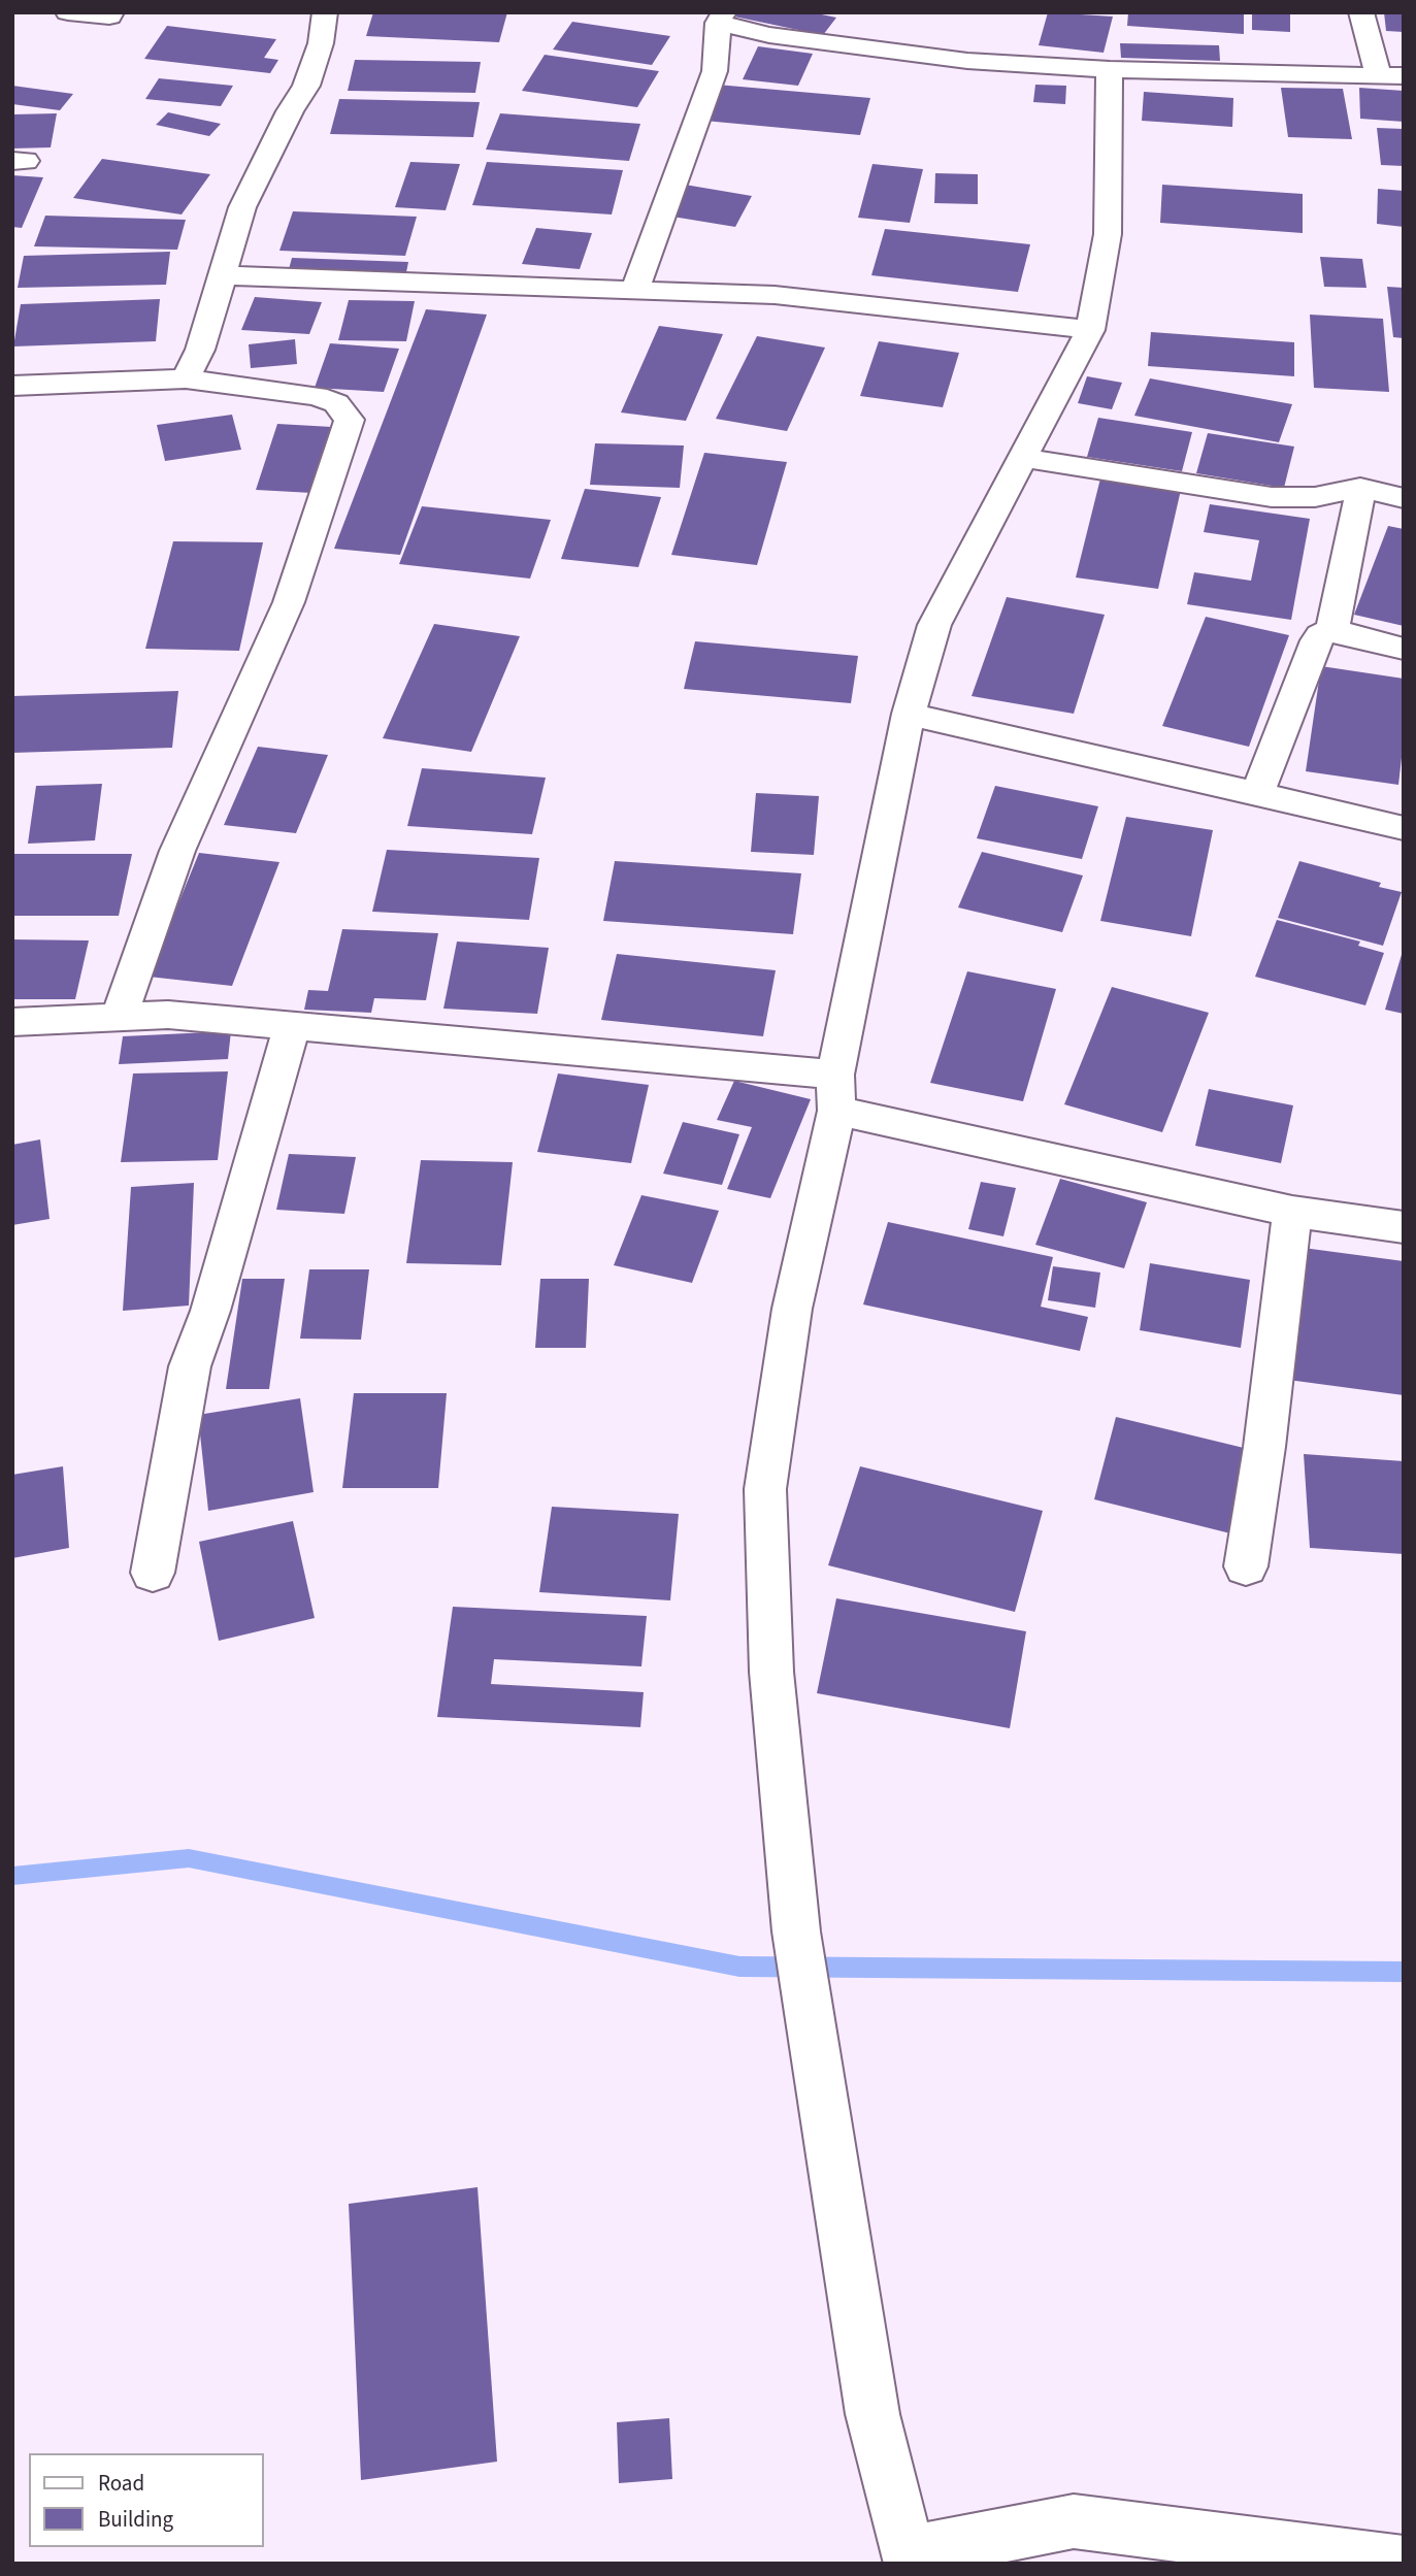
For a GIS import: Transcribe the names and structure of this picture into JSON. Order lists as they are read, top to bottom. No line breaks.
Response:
{"legend":["Road","Building"]}
